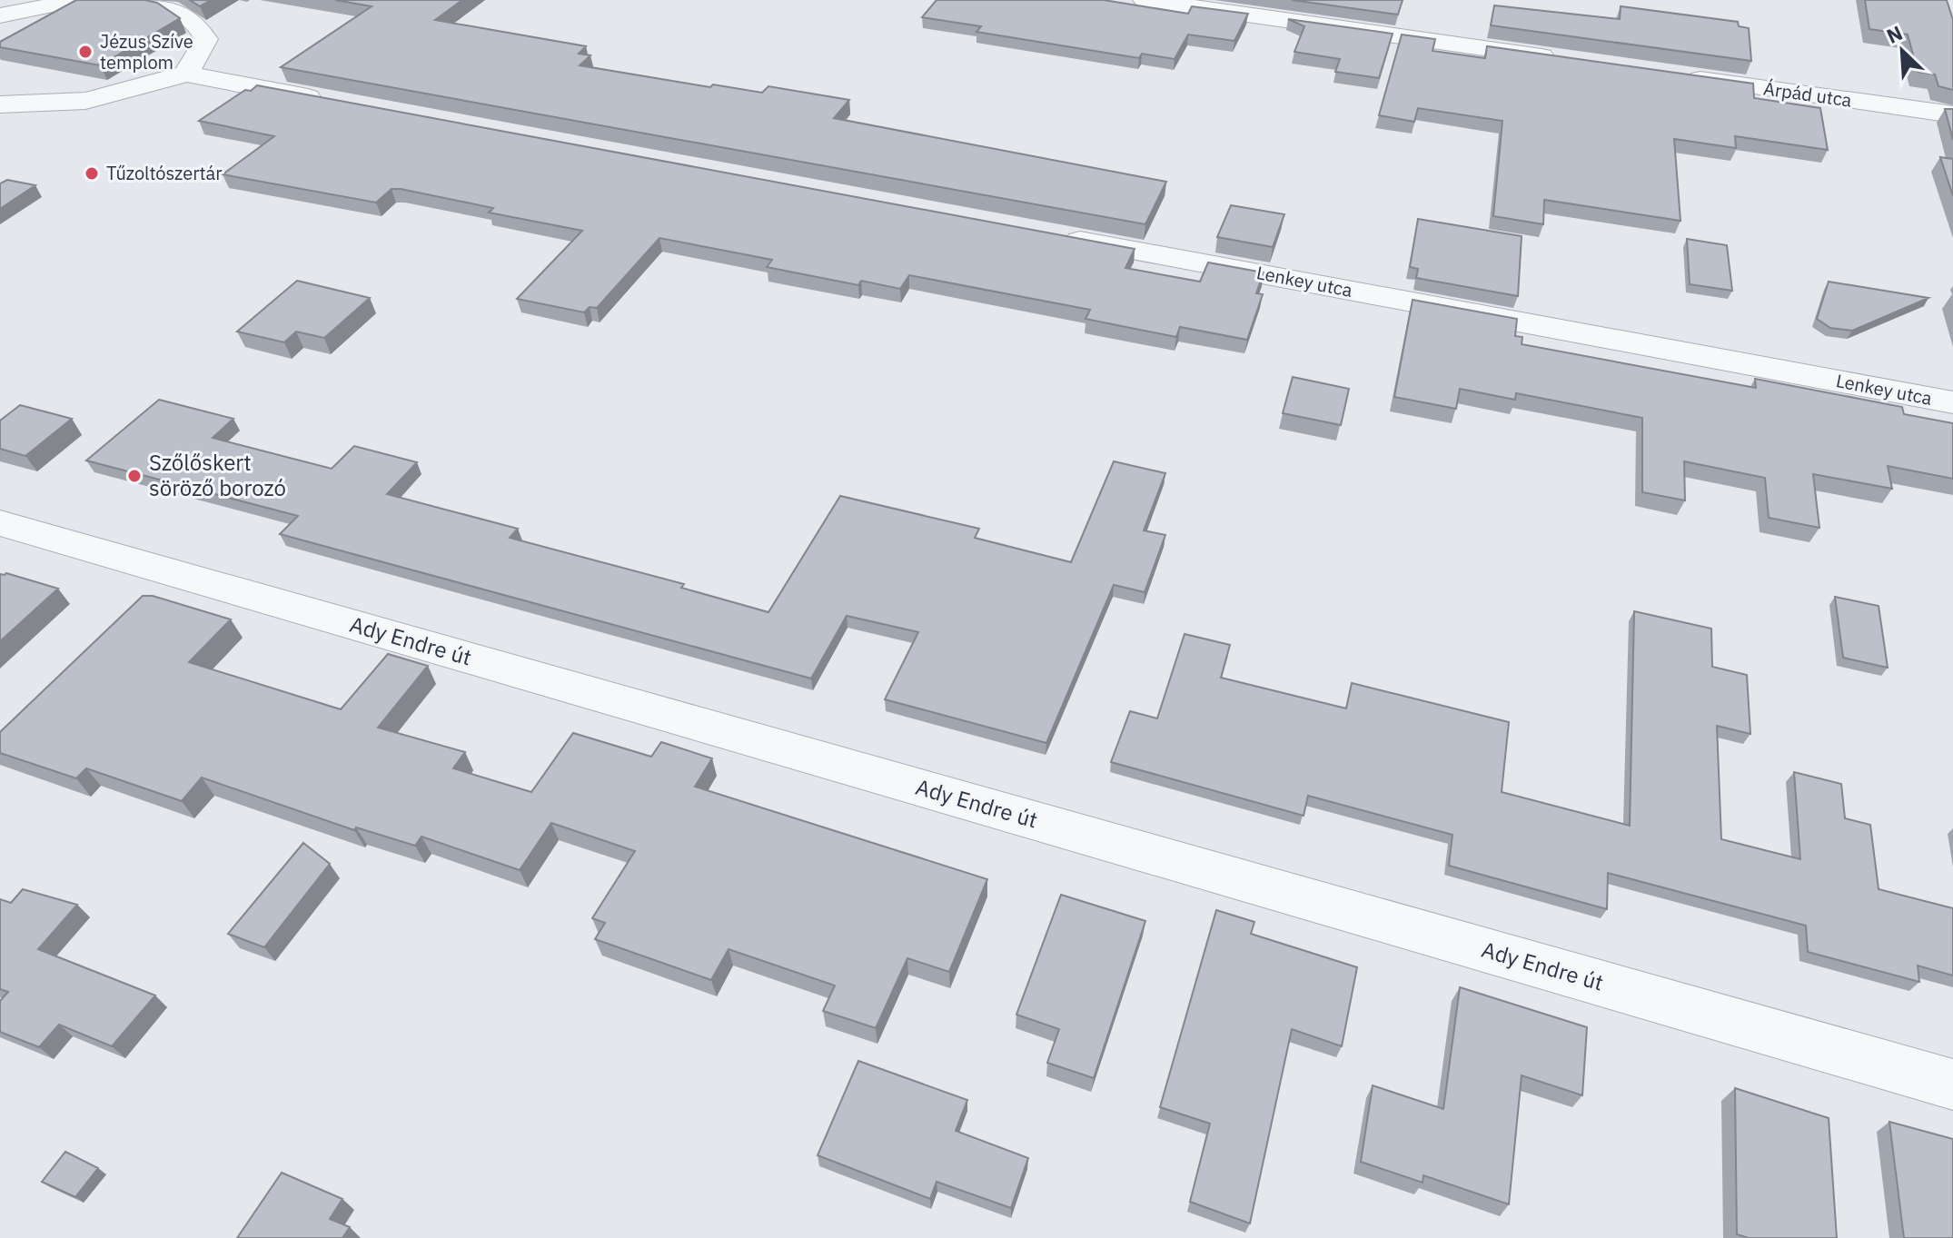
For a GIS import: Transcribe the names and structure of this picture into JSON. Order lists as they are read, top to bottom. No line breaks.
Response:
{"streets":{"street":["Árpád utca","Lenkey utca","Ady Endre út"]},"places":["Jézus Szíve templom","Tűzoltószertár","Szőlőskert söröző borozó"],"north":"top left"}
